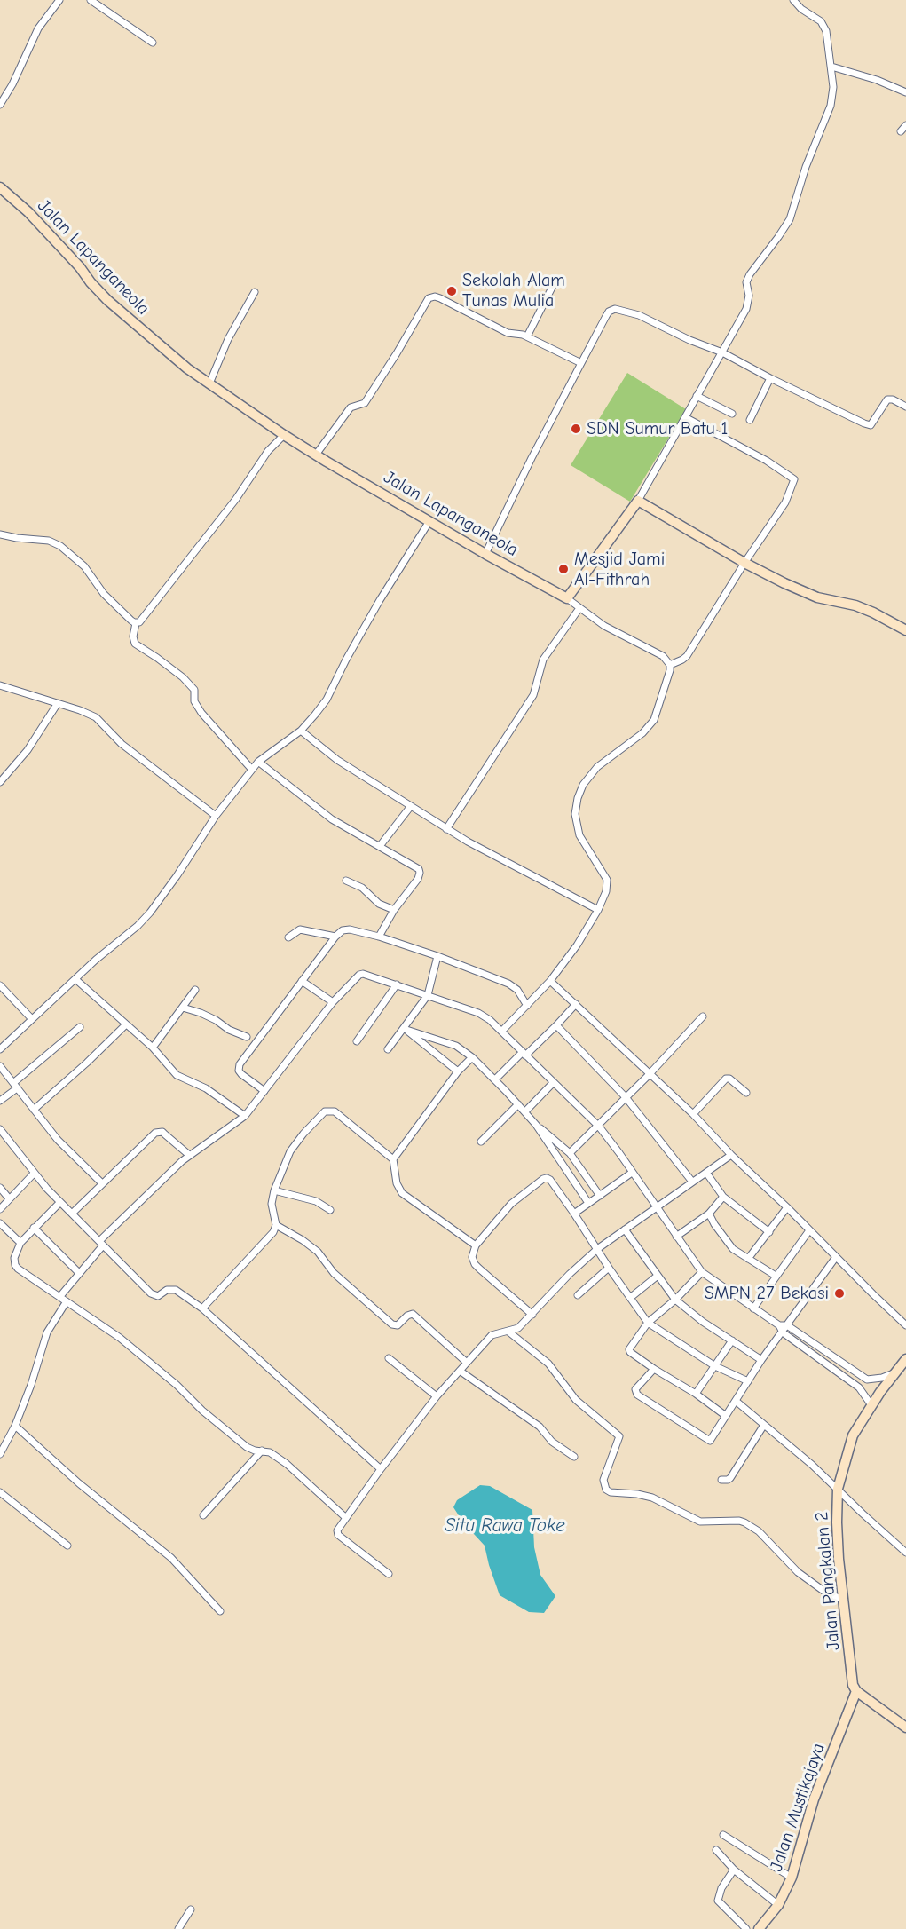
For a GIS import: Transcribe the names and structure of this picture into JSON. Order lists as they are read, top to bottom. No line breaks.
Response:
{"streets":{"street":["Jalan Lapanganeola","Jalan Pangkalan 2","Jalan Mustikajaya"]},"crossings":[["Jalan Pangkalan 2","Jalan Mustikajaya"]],"water":["Situ Rawa Toke"],"places":["Sekolah Alam Tunas Mulia","SDN Sumur Batu 1","Mesjid Jami Al-Fithrah","SMPN 27 Bekasi"]}
